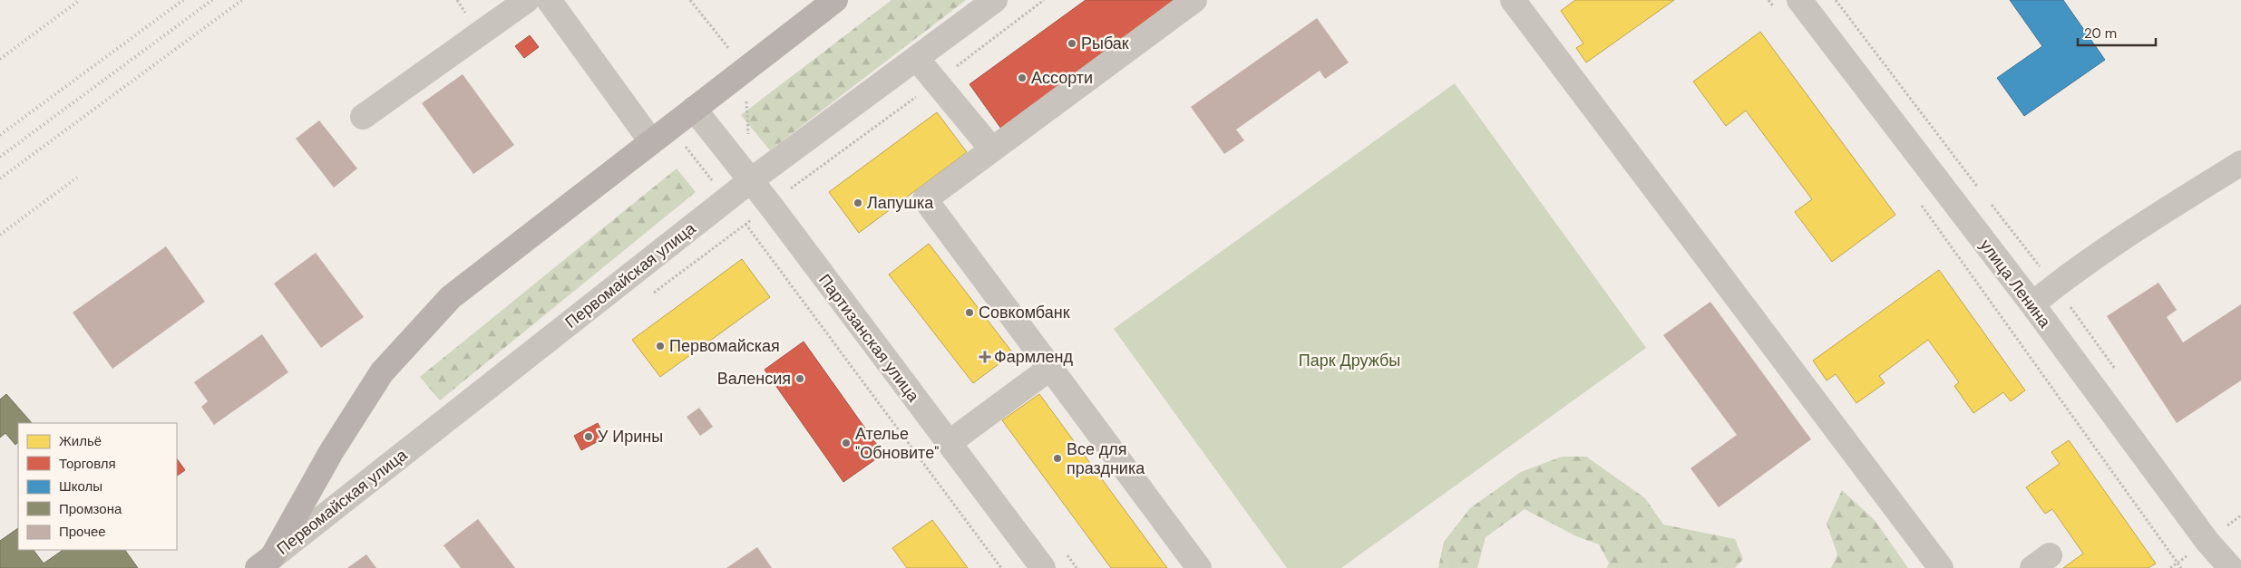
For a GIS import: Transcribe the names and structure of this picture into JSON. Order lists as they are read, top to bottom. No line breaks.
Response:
{"streets":{"main road":["Первомайская улица"],"street":["улица Ленина","Партизанская улица"]},"crossings":[["Первомайская улица","Партизанская улица"]],"parks":["Парк Дружбы"],"places":{"other":["Рыбак","Ассорти","Лапушка","Совкомбанк","Первомайская","Валенсия","У Ирины","Ателье \"Обновите\"","Все для праздника"],"health":["Фармленд"]},"legend":["Жильё","Торговля","Школы","Промзона","Прочее"],"scale_bar":"20 m"}
